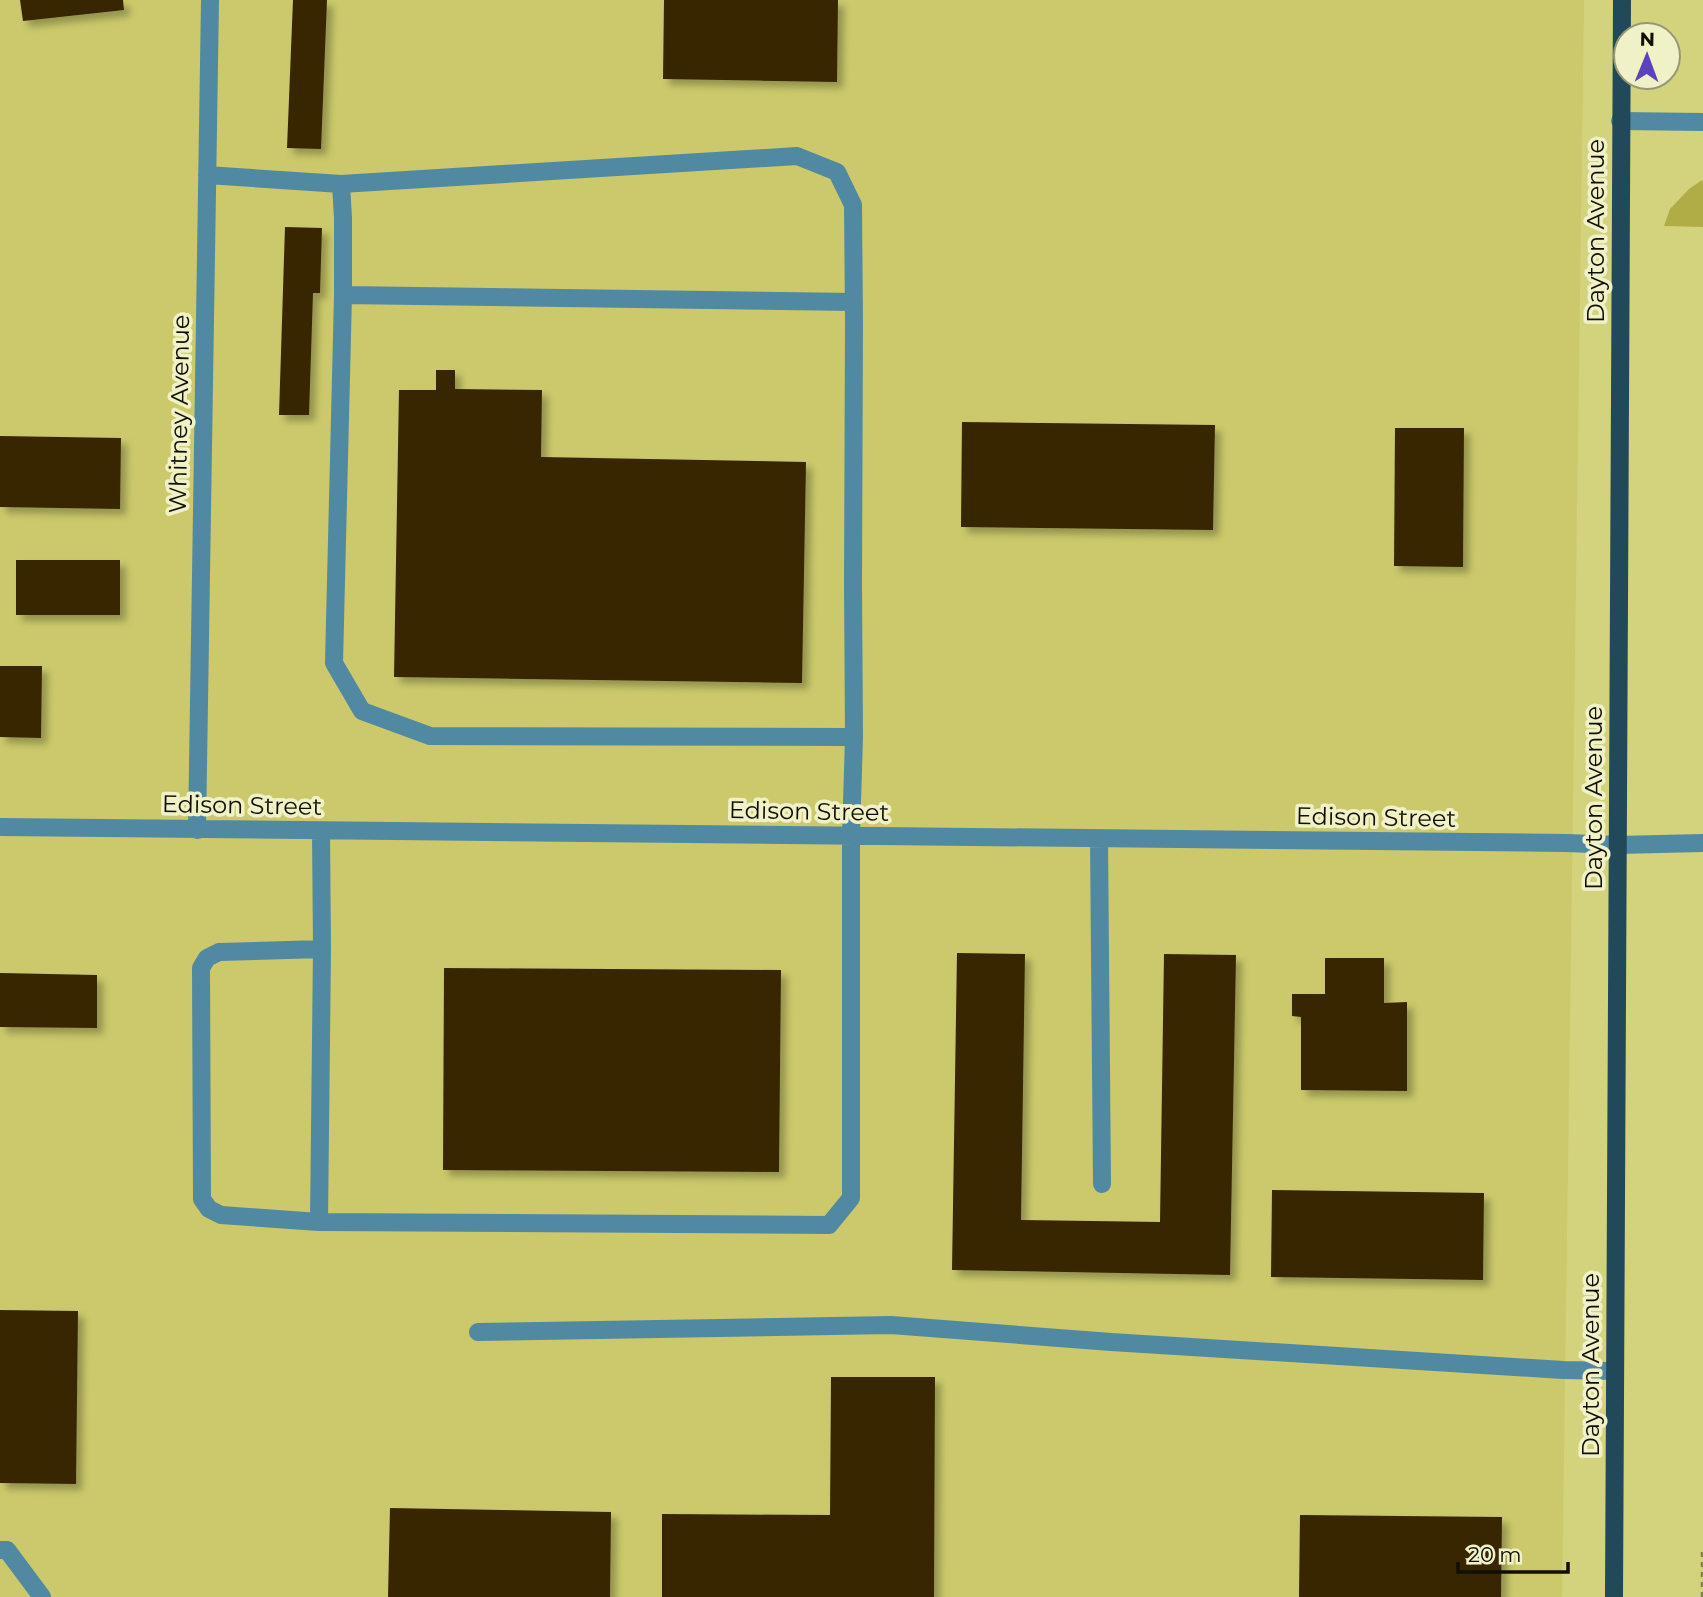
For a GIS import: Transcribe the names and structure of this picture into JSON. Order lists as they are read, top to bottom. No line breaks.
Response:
{"streets":{"main road":["Dayton Avenue"],"street":["Whitney Avenue","Edison Street"]},"crossings":[["Dayton Avenue","Edison Street"],["Whitney Avenue","Edison Street"]],"scale_bar":"20 m","north":"top"}
